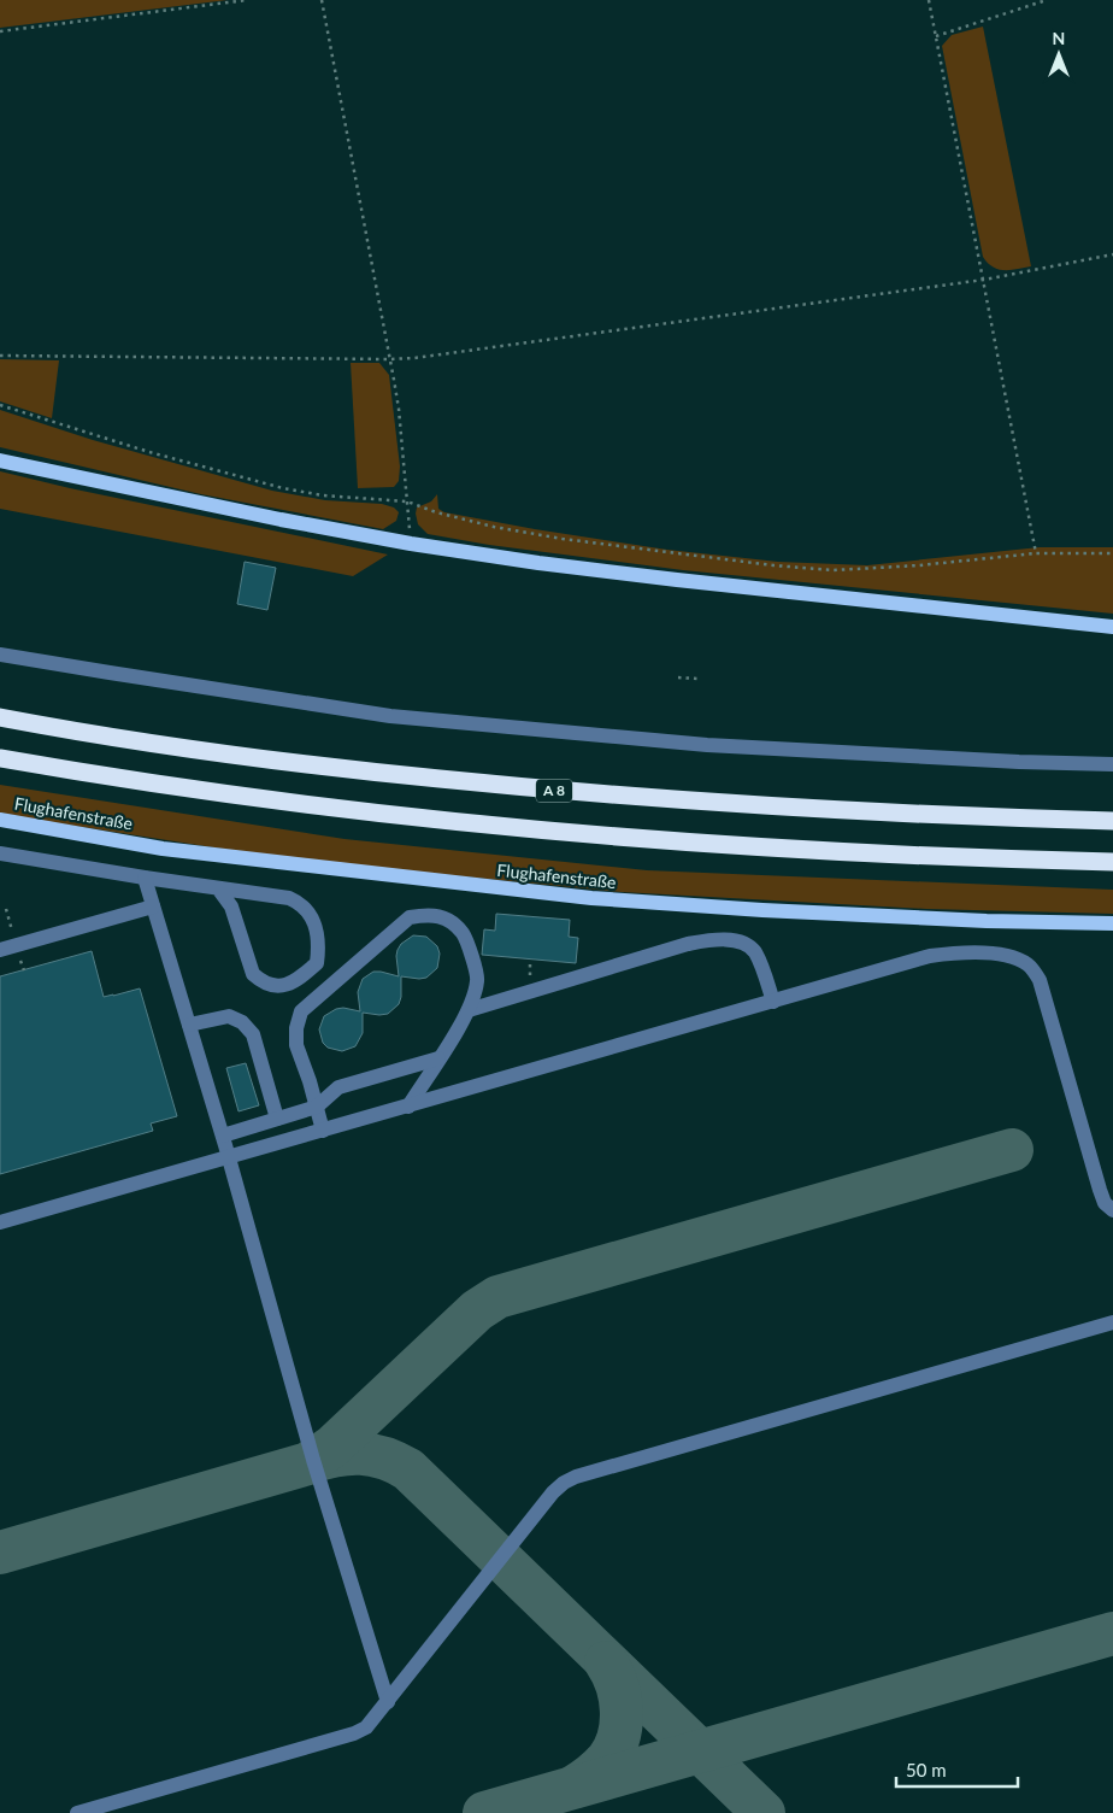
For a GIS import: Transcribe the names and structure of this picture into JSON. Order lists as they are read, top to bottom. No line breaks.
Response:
{"streets":{"highway":["A 8"],"main road":["Flughafenstraße"]},"scale_bar":"50 m","north":"top"}
